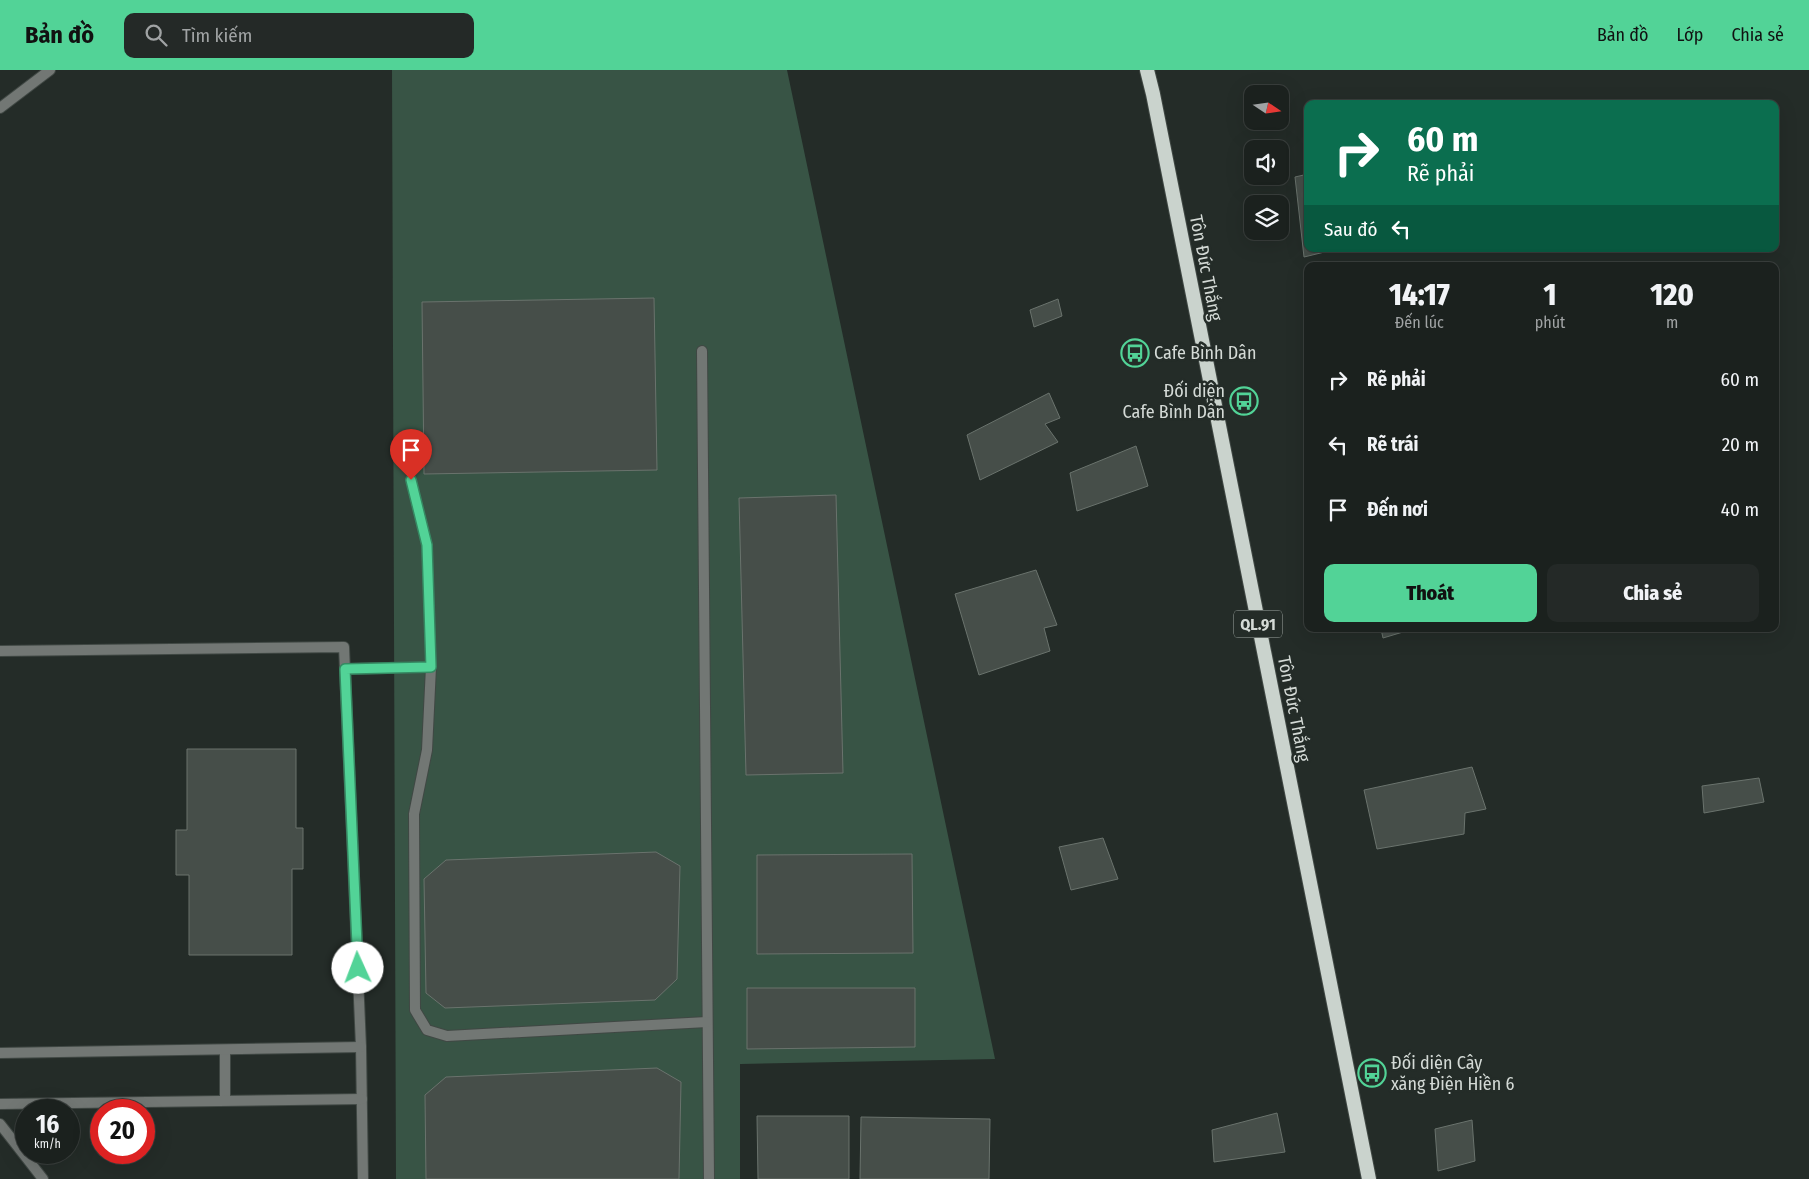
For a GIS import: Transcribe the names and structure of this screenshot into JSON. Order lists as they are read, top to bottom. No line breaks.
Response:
{"streets":{"highway":["Tôn Đức Thắng","QL.91"]},"places":{"bus stop":["Cafe Bình Dân","Đối diện Cafe Bình Dân","Đối diện Cây xăng Điện Hiền 6"]},"north":"right","page":{"header":"Bản đồ","search":"Tìm kiếm","nav":["Bản đồ","Lớp","Chia sẻ"],"turn":["60 m","Rẽ phải"],"then":"Sau đó","eta":["14:17","Đến lúc","1","phút","120","m"],"list":[{"name":"Rẽ phải","value":"60 m"},{"name":"Rẽ trái","value":"20 m"},{"name":"Đến nơi","value":"40 m"}],"buttons":["Thoát","Chia sẻ"],"speed":"16 km/h","limit":"20"}}
